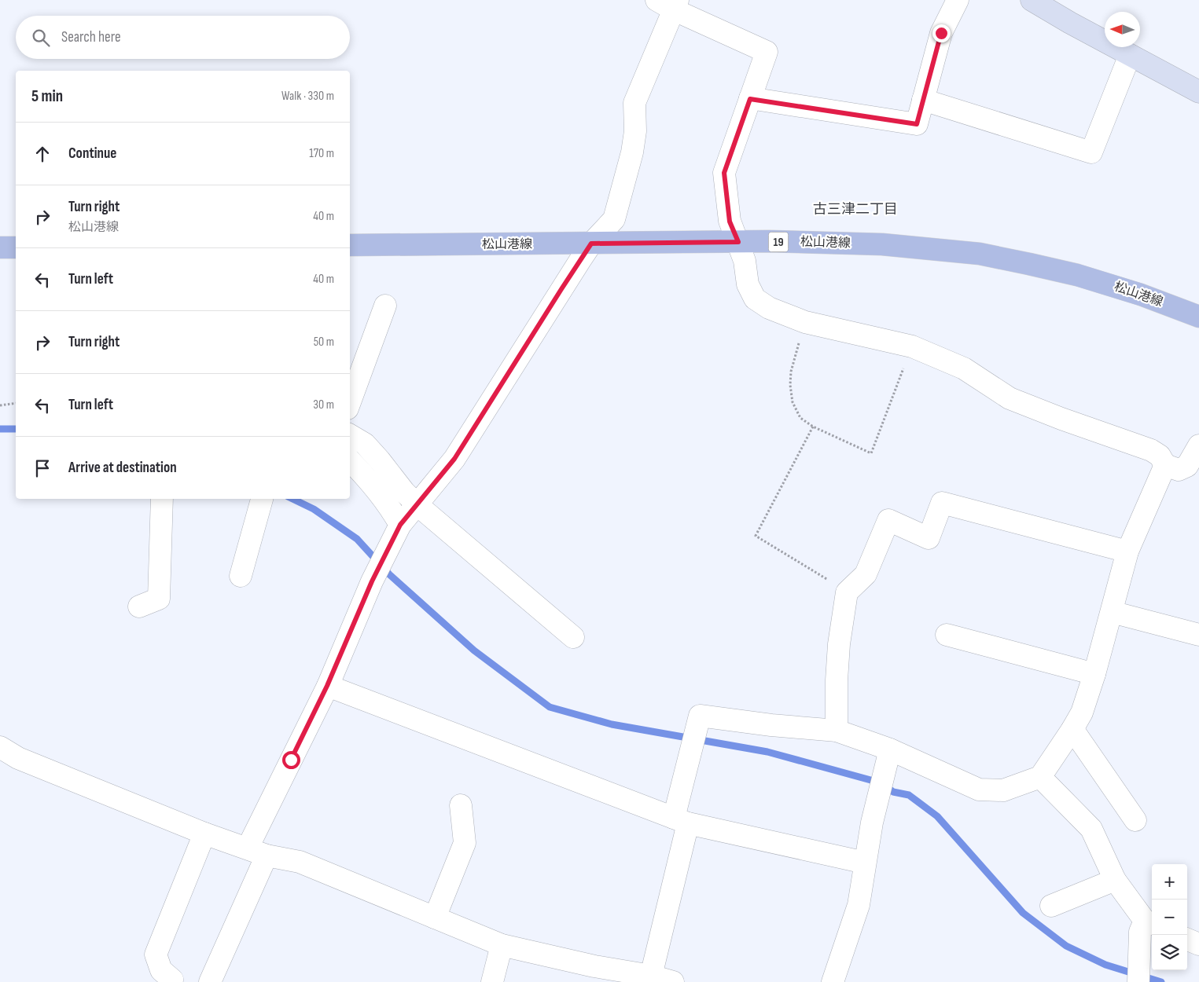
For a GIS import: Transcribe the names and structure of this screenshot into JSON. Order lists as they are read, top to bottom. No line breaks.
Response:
{"streets":{"main road":["19","松山港線"]},"districts":["古三津二丁目"],"north":"left","page":{"search":"Search here","heading":["5 min","Walk · 330 m"],"list":[["Continue","170 m"],["Turn right","松山港線","40 m"],["Turn left","40 m"],["Turn right","50 m"],["Turn left","30 m"],"Arrive at destination"],"map_buttons":["+","−"]}}
